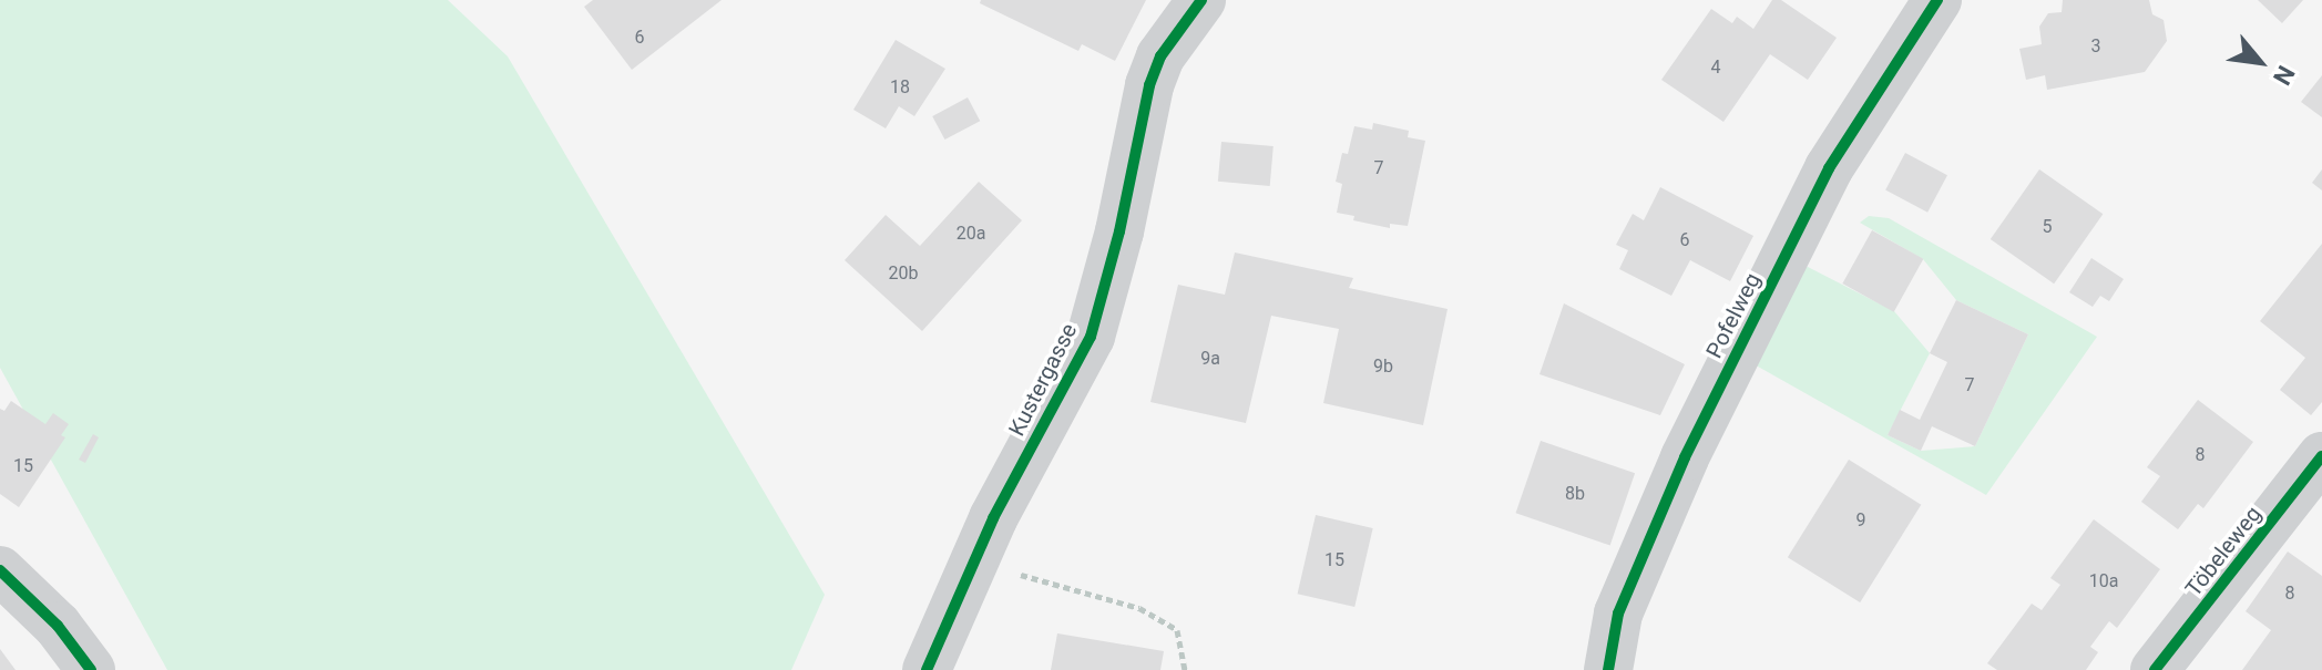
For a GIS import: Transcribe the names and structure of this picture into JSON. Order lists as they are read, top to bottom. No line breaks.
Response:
{"streets":{"street":["Pofelweg","Kustergasse","Töbeleweg"]},"house_numbers":["6","3","4","18","7","5","20a","6","20b","9a","9b","7","8","15","8b","9","15","10a","8"],"north":"bottom right"}
